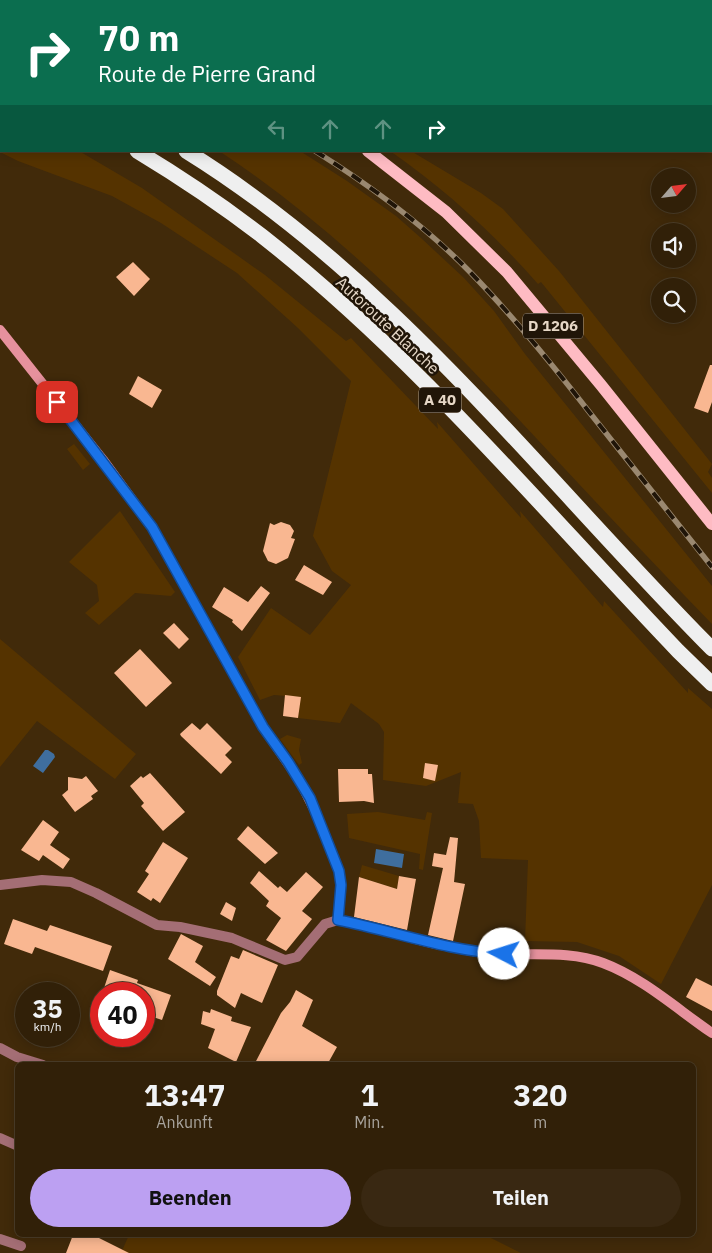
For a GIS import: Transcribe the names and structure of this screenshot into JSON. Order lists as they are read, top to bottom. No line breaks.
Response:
{"streets":{"highway":["Autoroute Blanche","A 40"],"main road":["D 1206"]},"north":"top right","page":{"turn":["70 m","Route de Pierre Grand"],"speed":"35 km/h","limit":"40","eta":["13:47","Ankunft","1","Min.","320","m"],"buttons":["Beenden","Teilen"]}}
